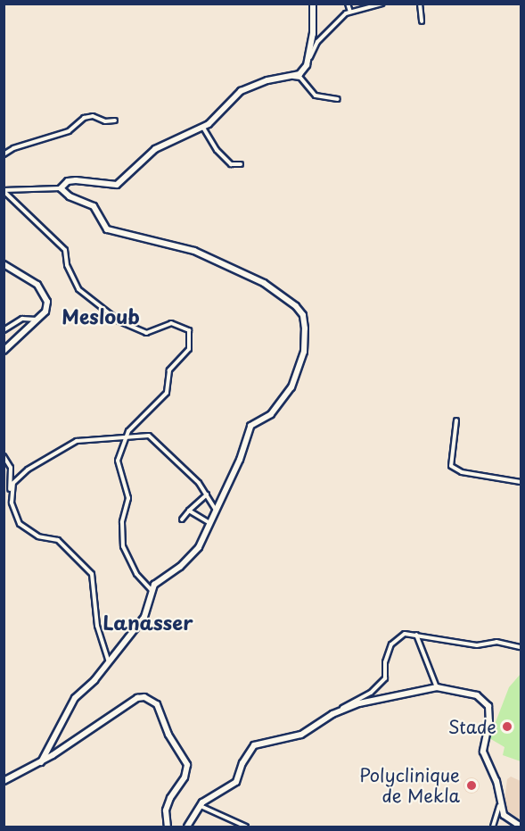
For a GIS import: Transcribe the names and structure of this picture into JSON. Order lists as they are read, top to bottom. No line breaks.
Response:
{"districts":["Mesloub","Lanasser"],"places":["Stade","Polyclinique de Mekla"]}
